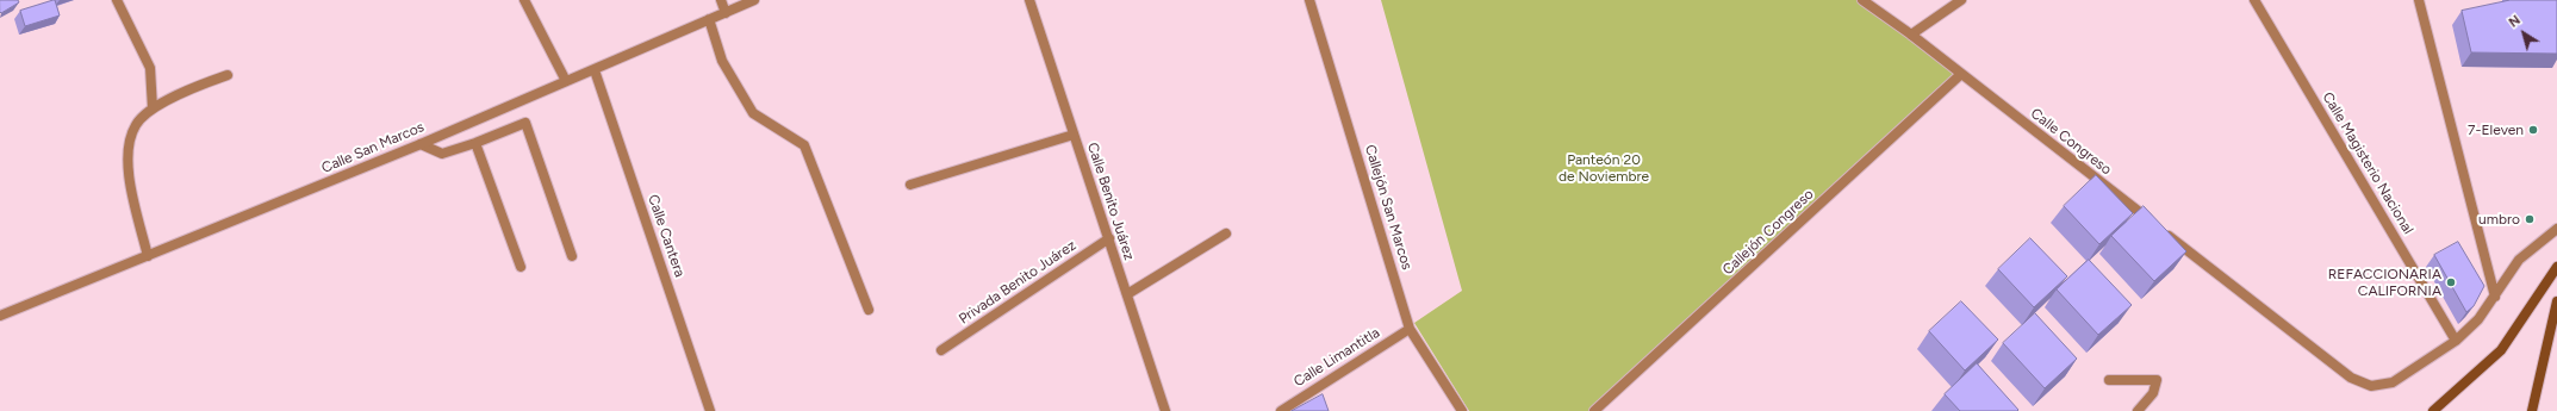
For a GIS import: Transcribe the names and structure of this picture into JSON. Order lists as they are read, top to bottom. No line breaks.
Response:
{"streets":{"street":["Calle Congreso","Calle San Marcos","Calle Magisterio Nacional","Calle Benito Juárez","Callejón San Marcos","Callejón Congreso","Calle Cantera","Privada Benito Juárez","Calle Limantitla"]},"crossings":[["Calle Congreso","Calle Magisterio Nacional"],["Calle Congreso","Callejón Congreso"],["Calle San Marcos","Calle Cantera"],["Calle Benito Juárez","Privada Benito Juárez"],["Callejón San Marcos","Calle Limantitla"]],"parks":["Panteón 20 de Noviembre"],"places":["7-Eleven","umbro","REFACCIONARIA CALIFORNIA"],"north":"top left"}
